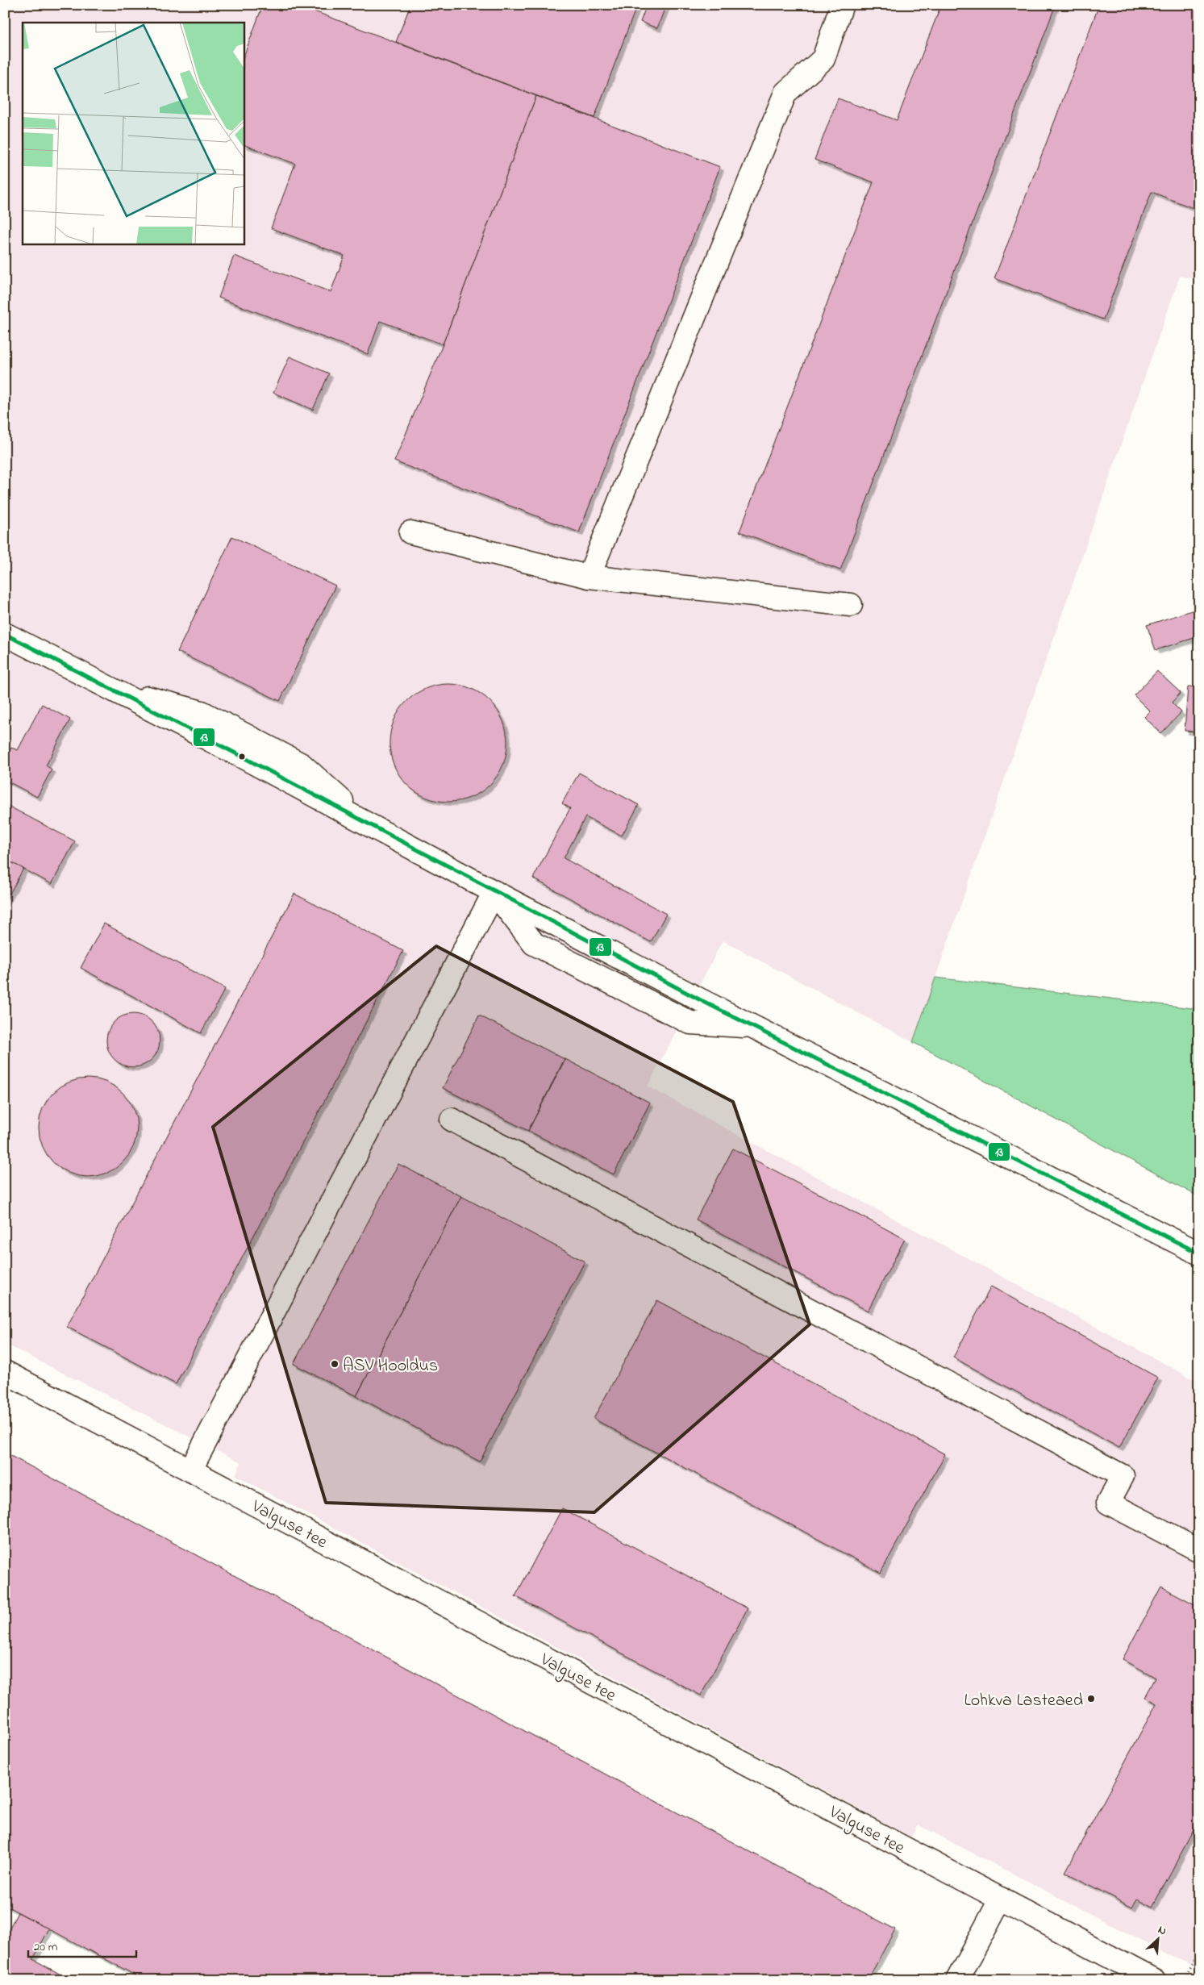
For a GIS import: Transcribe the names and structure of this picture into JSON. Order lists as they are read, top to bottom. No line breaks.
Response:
{"streets":{"street":["Valguse tee"]},"places":["ASV Hooldus","Lohkva Lasteaed"],"lines":["transit line 13"],"scale_bar":"20 m","north":"top right"}
